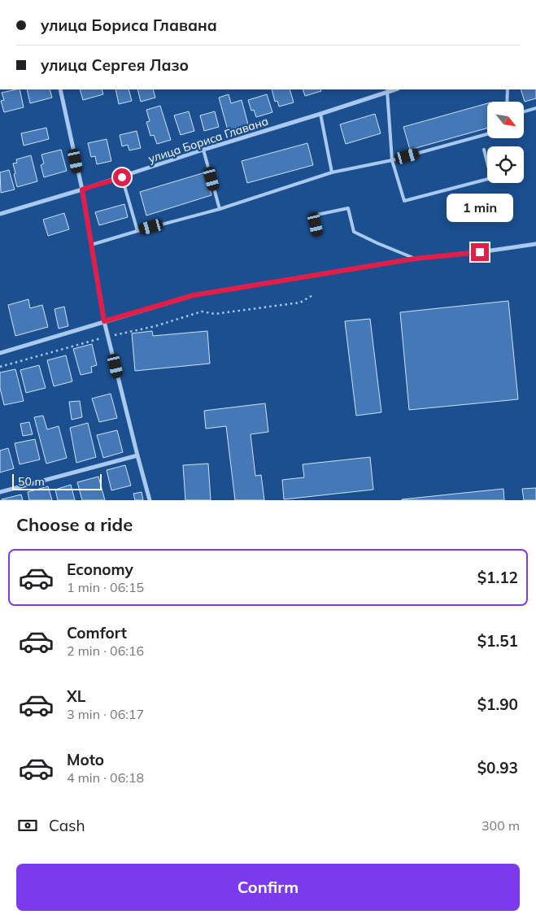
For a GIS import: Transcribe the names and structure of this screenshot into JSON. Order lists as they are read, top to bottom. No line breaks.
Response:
{"streets":{"street":["улица Бориса Главана"]},"scale_bar":"50 m","north":"bottom right","page":{"banner":["улица Бориса Главана","улица Сергея Лазо"],"bubble":"1 min","scale":"50 m","heading":"Choose a ride","list":[{"name":"Economy","note":"1 min · 06:15","value":"$1.12"},{"name":"Comfort","note":"2 min · 06:16","value":"$1.51"},{"name":"XL","note":"3 min · 06:17","value":"$1.90"},{"name":"Moto","note":"4 min · 06:18","value":"$0.93"}],"pay":["Cash","300 m"],"buttons":"Confirm"}}
